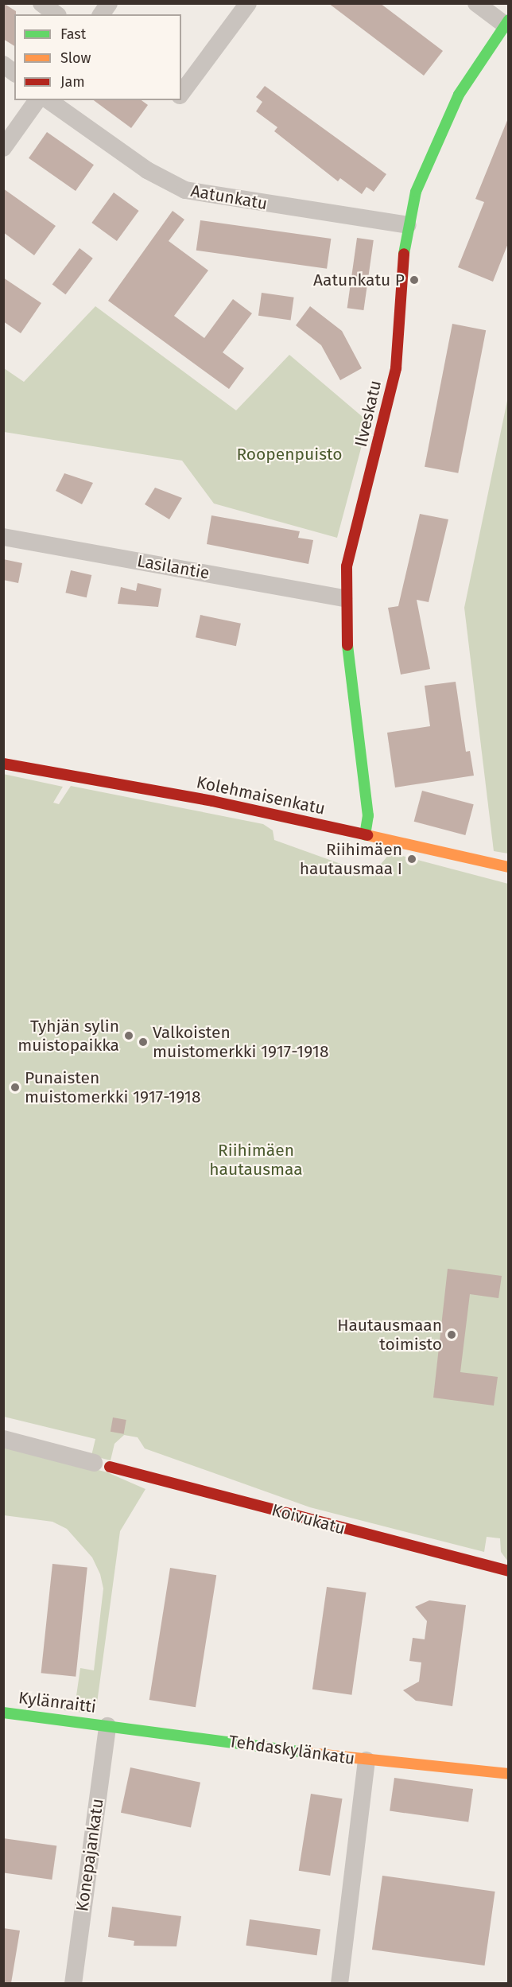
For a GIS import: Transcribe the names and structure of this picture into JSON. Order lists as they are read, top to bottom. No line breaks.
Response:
{"streets":{"street":["Aatunkatu","Ilveskatu","Lasilantie","Kolehmaisenkatu","Koivukatu","Kylänraitti","Tehdaskylänkatu","Konepajankatu"]},"crossings":[["Aatunkatu","Ilveskatu"],["Ilveskatu","Lasilantie"],["Ilveskatu","Kolehmaisenkatu"],["Kylänraitti","Tehdaskylänkatu"],["Kylänraitti","Konepajankatu"],["Tehdaskylänkatu","Konepajankatu"]],"parks":["Roopenpuisto","Riihimäen hautausmaa"],"places":["Aatunkatu P","Riihimäen hautausmaa I","Tyhjän sylin muistopaikka","Valkoisten muistomerkki 1917-1918","Punaisten muistomerkki 1917-1918","Hautausmaan toimisto"],"legend":["Fast","Slow","Jam"]}
